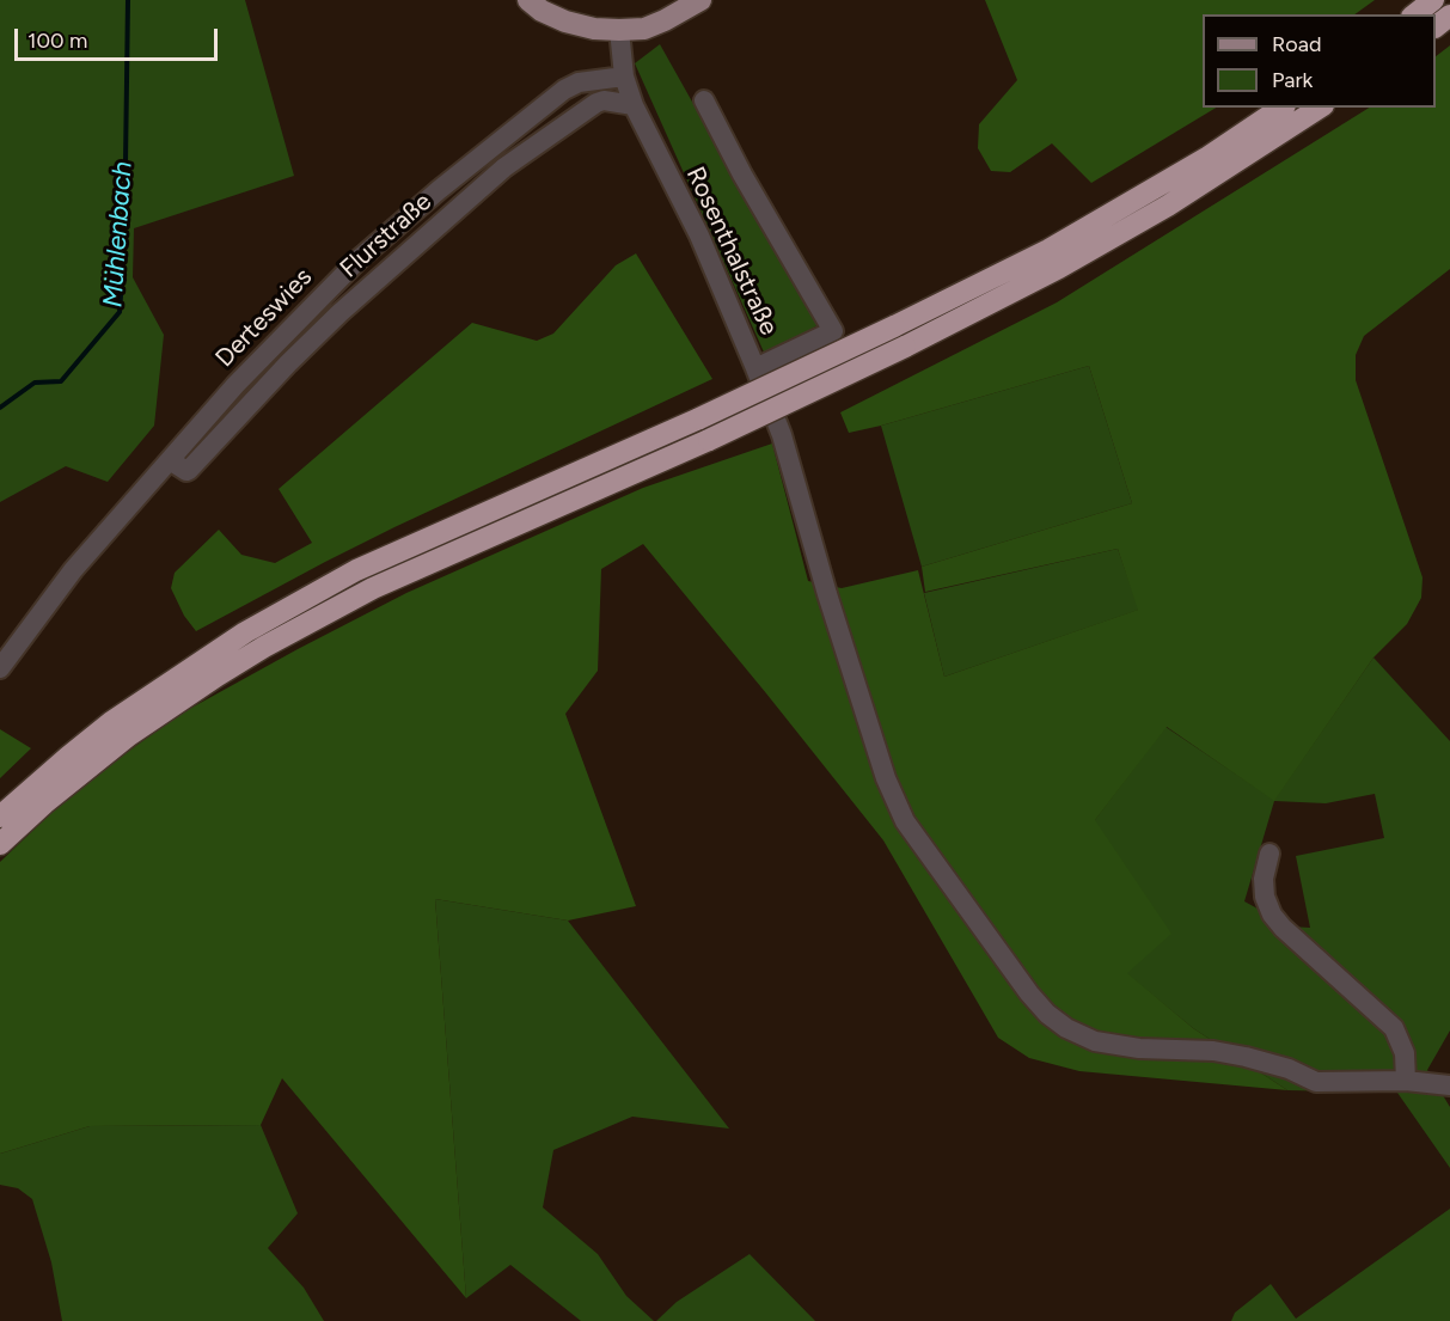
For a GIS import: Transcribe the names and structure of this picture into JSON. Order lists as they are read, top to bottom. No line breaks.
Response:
{"streets":{"street":["Flurstraße","Rosenthalstraße","Derteswies"]},"crossings":[["Flurstraße","Rosenthalstraße"],["Flurstraße","Derteswies"],["Rosenthalstraße","Derteswies"]],"water":["Mühlenbach"],"legend":["Road","Park"],"scale_bar":"100 m"}
